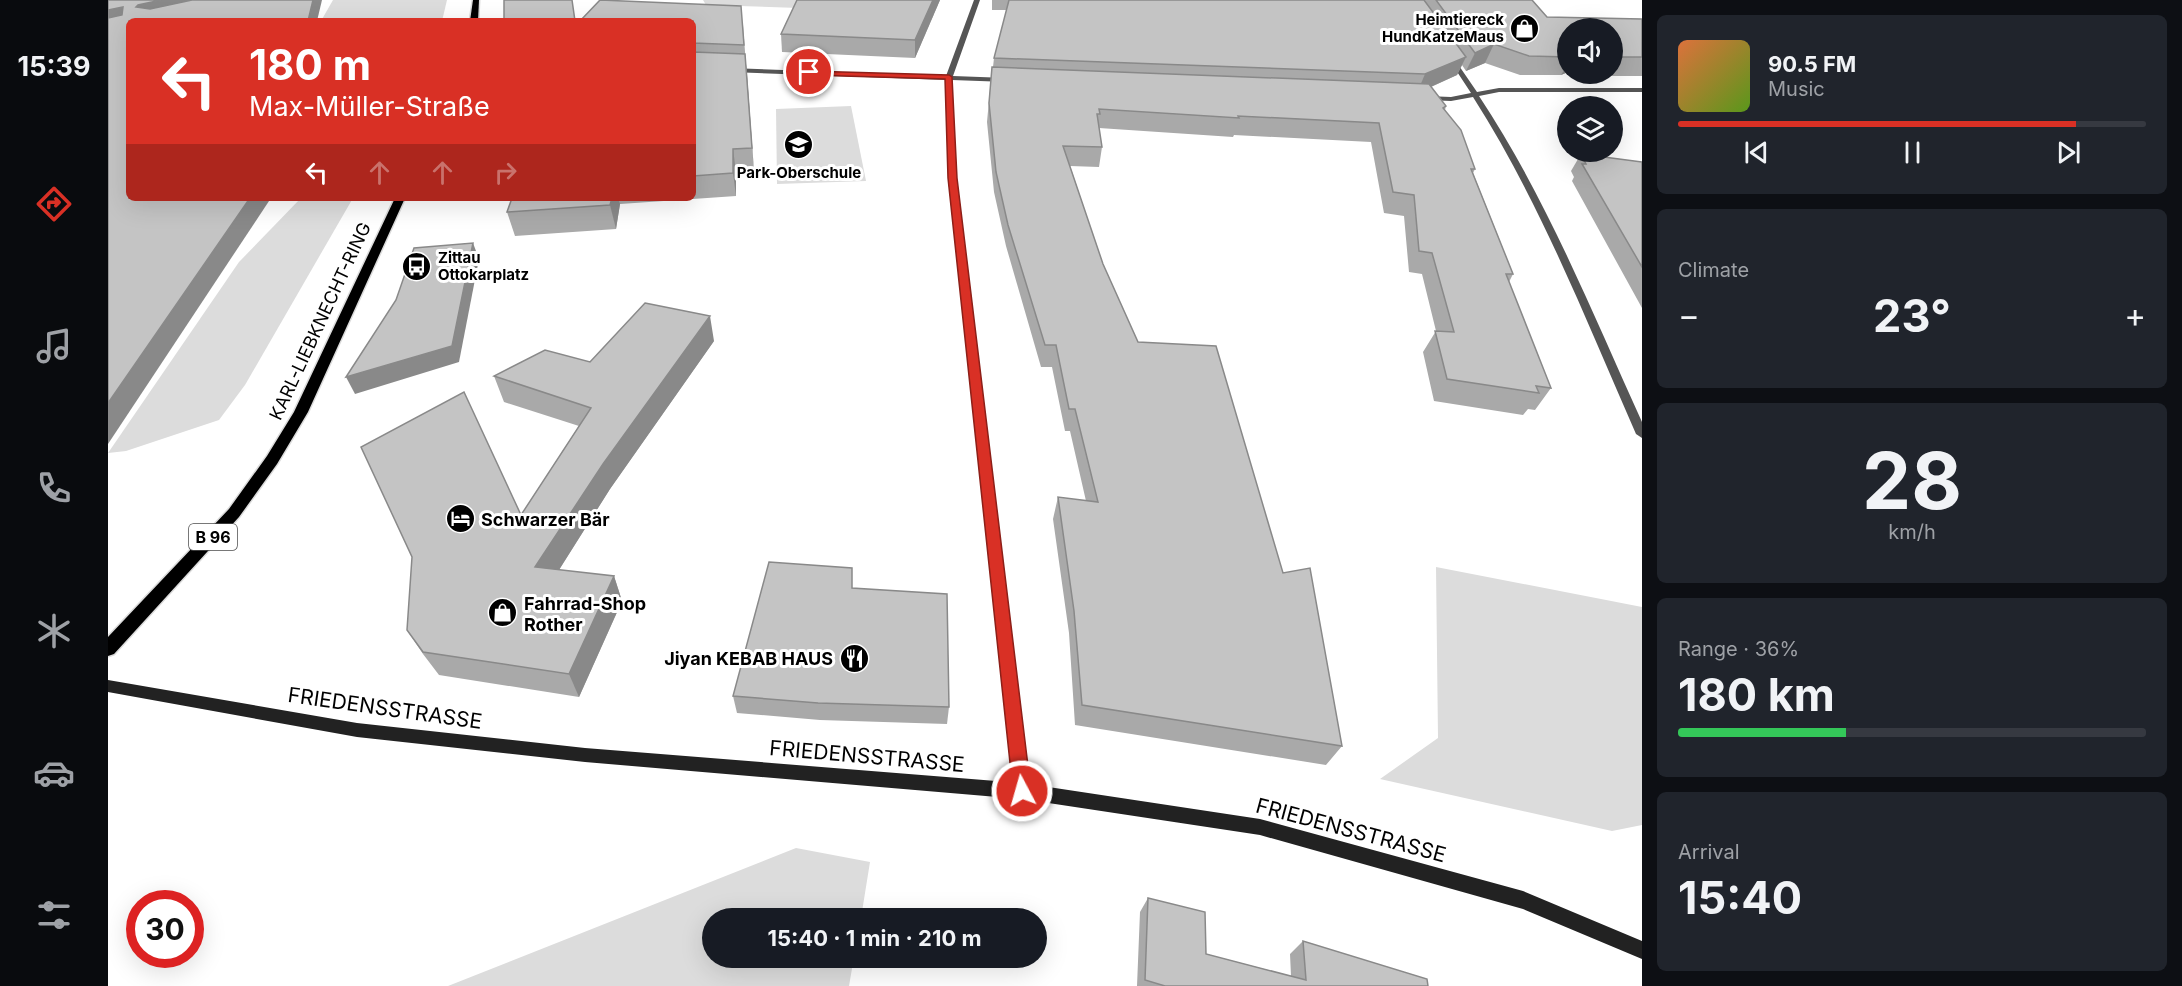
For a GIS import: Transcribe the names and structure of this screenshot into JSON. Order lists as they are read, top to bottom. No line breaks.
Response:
{"streets":{"main road":["KARL-LIEBKNECHT-RING","B 96","FRIEDENSSTRASSE"]},"places":{"shop":["Heimtiereck HundKatzeMaus","Fahrrad-Shop Rother"],"school or university":["Park-Oberschule"],"bus stop":["Zittau Ottokarplatz"],"hotel":["Schwarzer Bär"],"restaurant":["Jiyan KEBAB HAUS"]},"page":{"tabs":"15:39","turn":["180 m","Max-Müller-Straße"],"song":["90.5 FM","Music"],"tile":["Climate",["28","km/h"],["Range · 36%","180 km"],["Arrival","15:40"]],"heat":["−","23°","+"],"limit":"30","trip":"15:40 · 1 min · 210 m"}}
